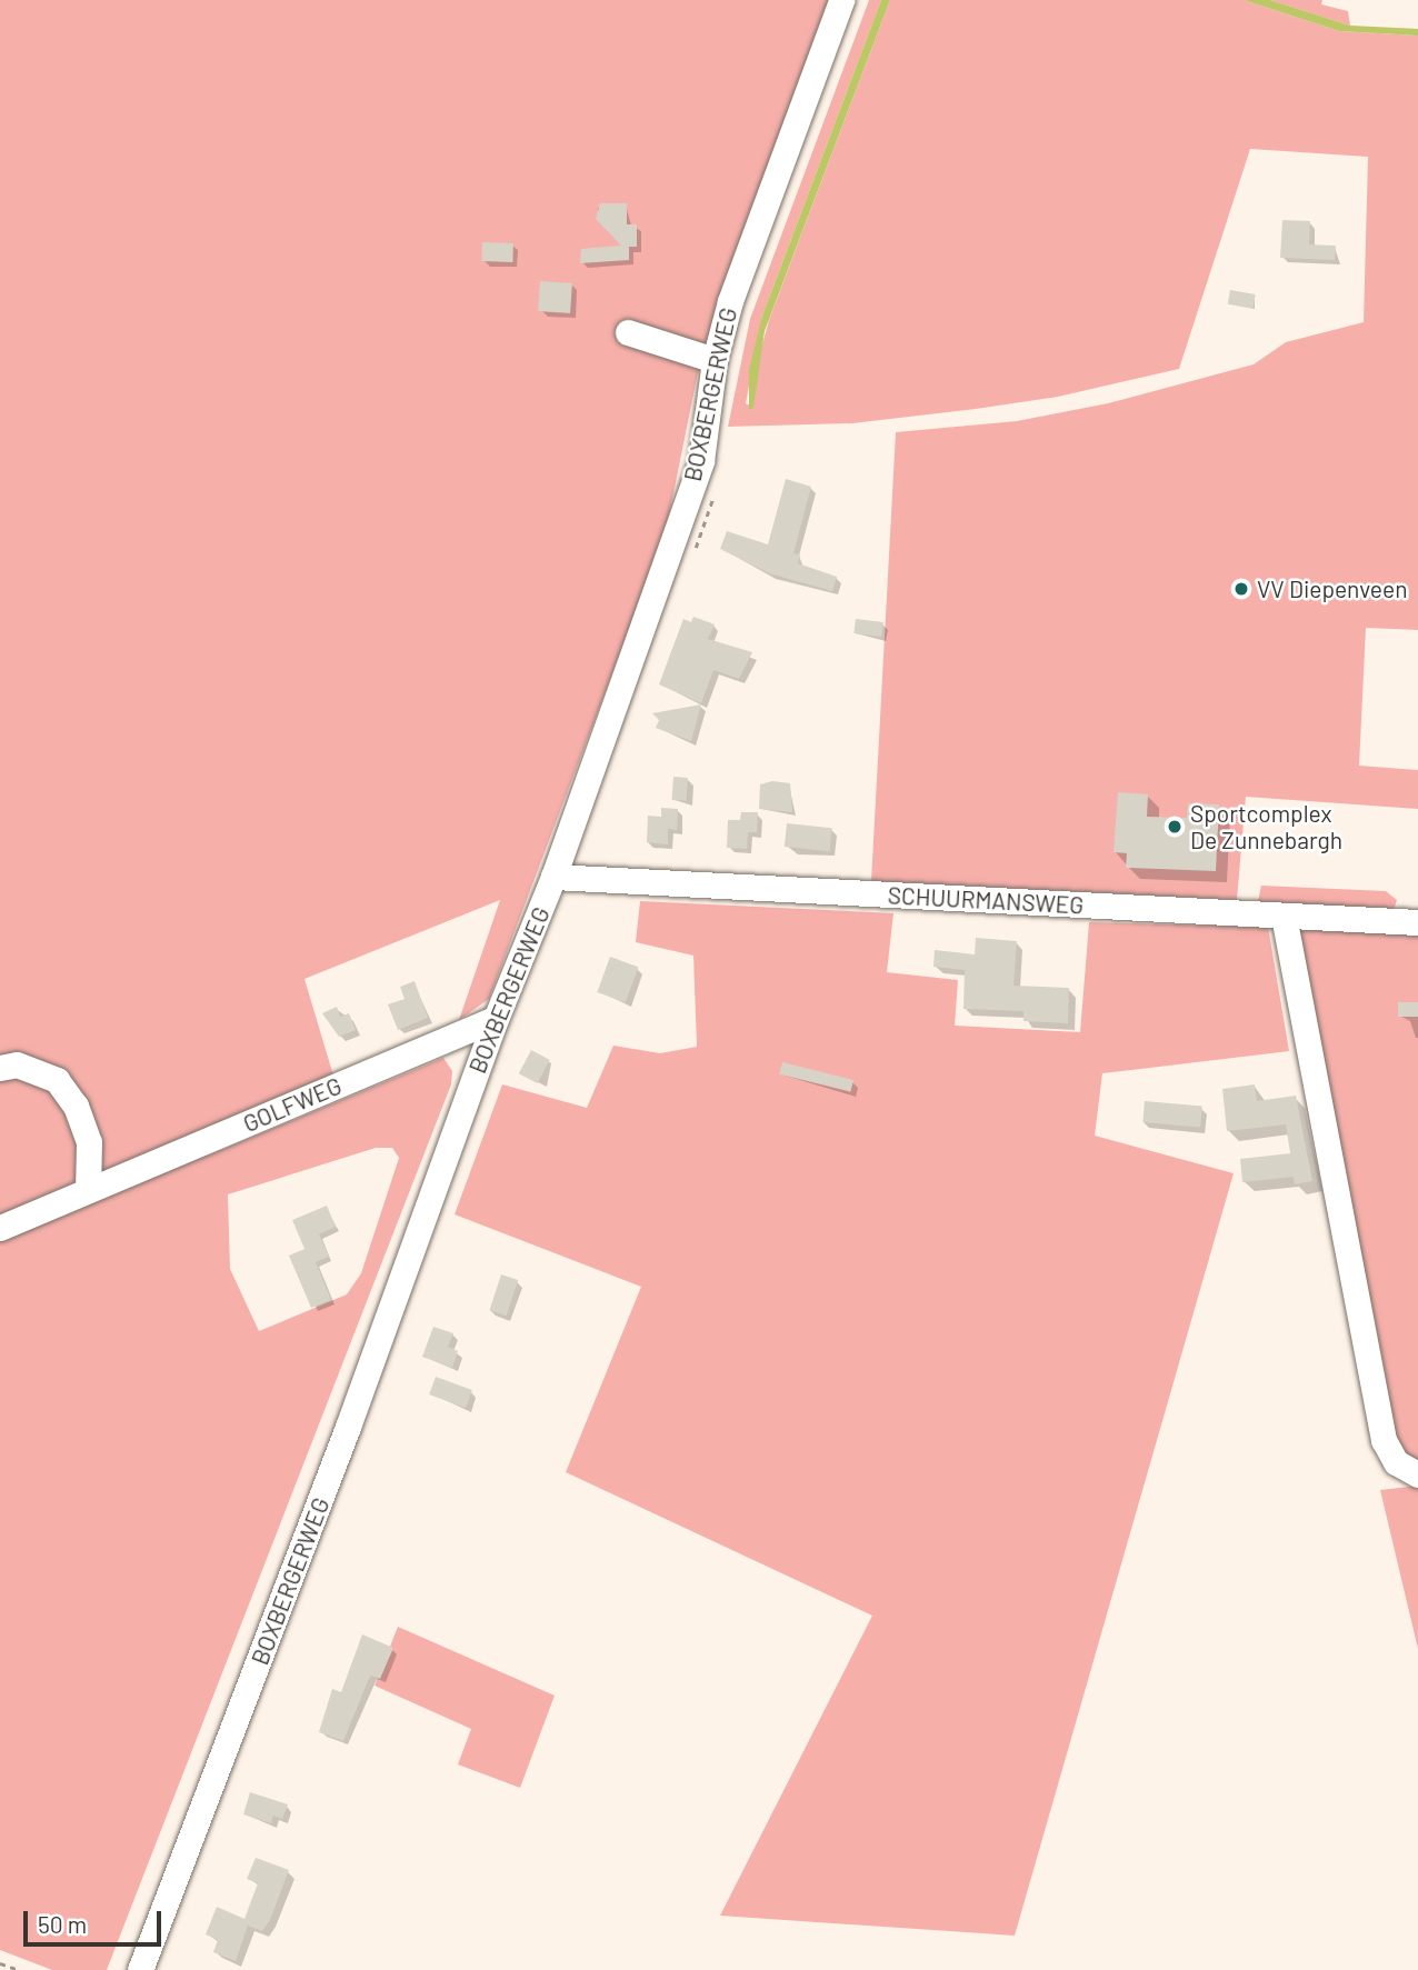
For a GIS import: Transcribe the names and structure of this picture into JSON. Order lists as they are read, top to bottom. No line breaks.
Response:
{"streets":{"street":["BOXBERGERWEG","SCHUURMANSWEG","GOLFWEG"]},"crossings":[["BOXBERGERWEG","SCHUURMANSWEG"],["BOXBERGERWEG","GOLFWEG"]],"places":["VV Diepenveen","Sportcomplex De Zunnebargh"],"scale_bar":"50 m"}
